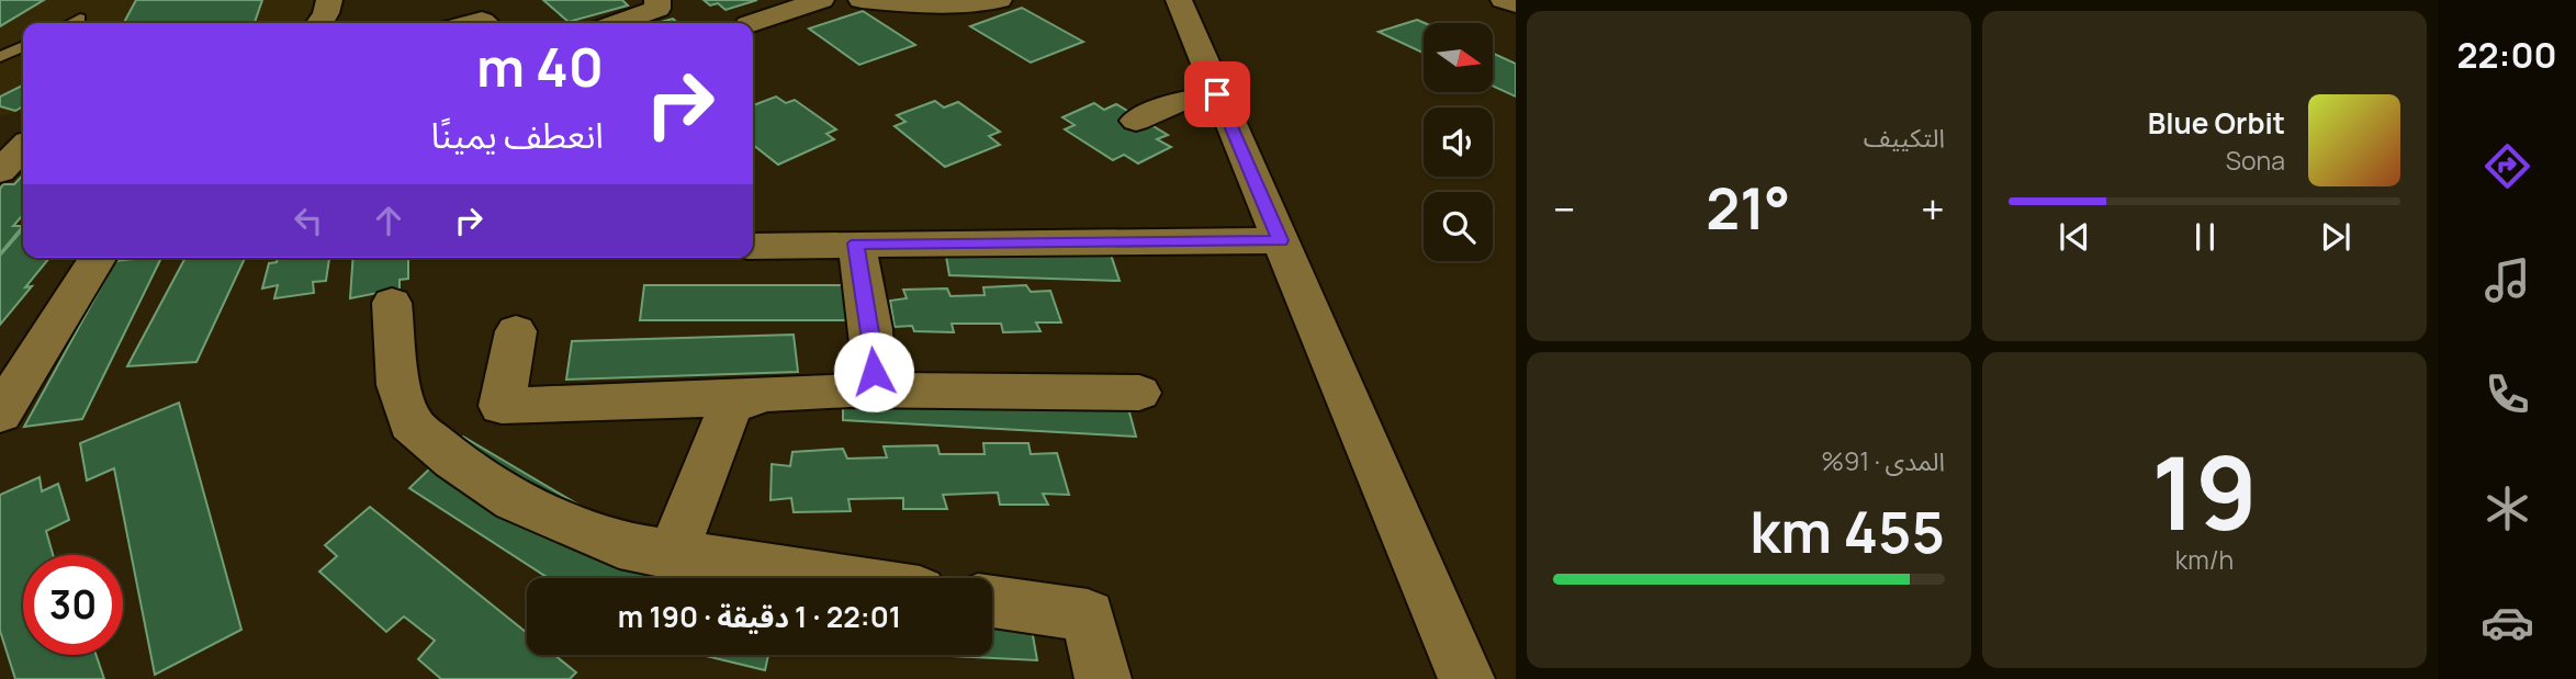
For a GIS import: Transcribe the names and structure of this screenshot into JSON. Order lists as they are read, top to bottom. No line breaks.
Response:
{"north":"right","page":{"tabs":"22:00","tile":["التكييف",["19","km/h"],["المدى · 91%","455 km"]],"turn":["40 m","انعطف يمينًا"],"song":["Blue Orbit","Sona"],"heat":["−","21°","+"],"limit":"30","trip":"22:01 · 1 دقيقة · 190 m"}}
